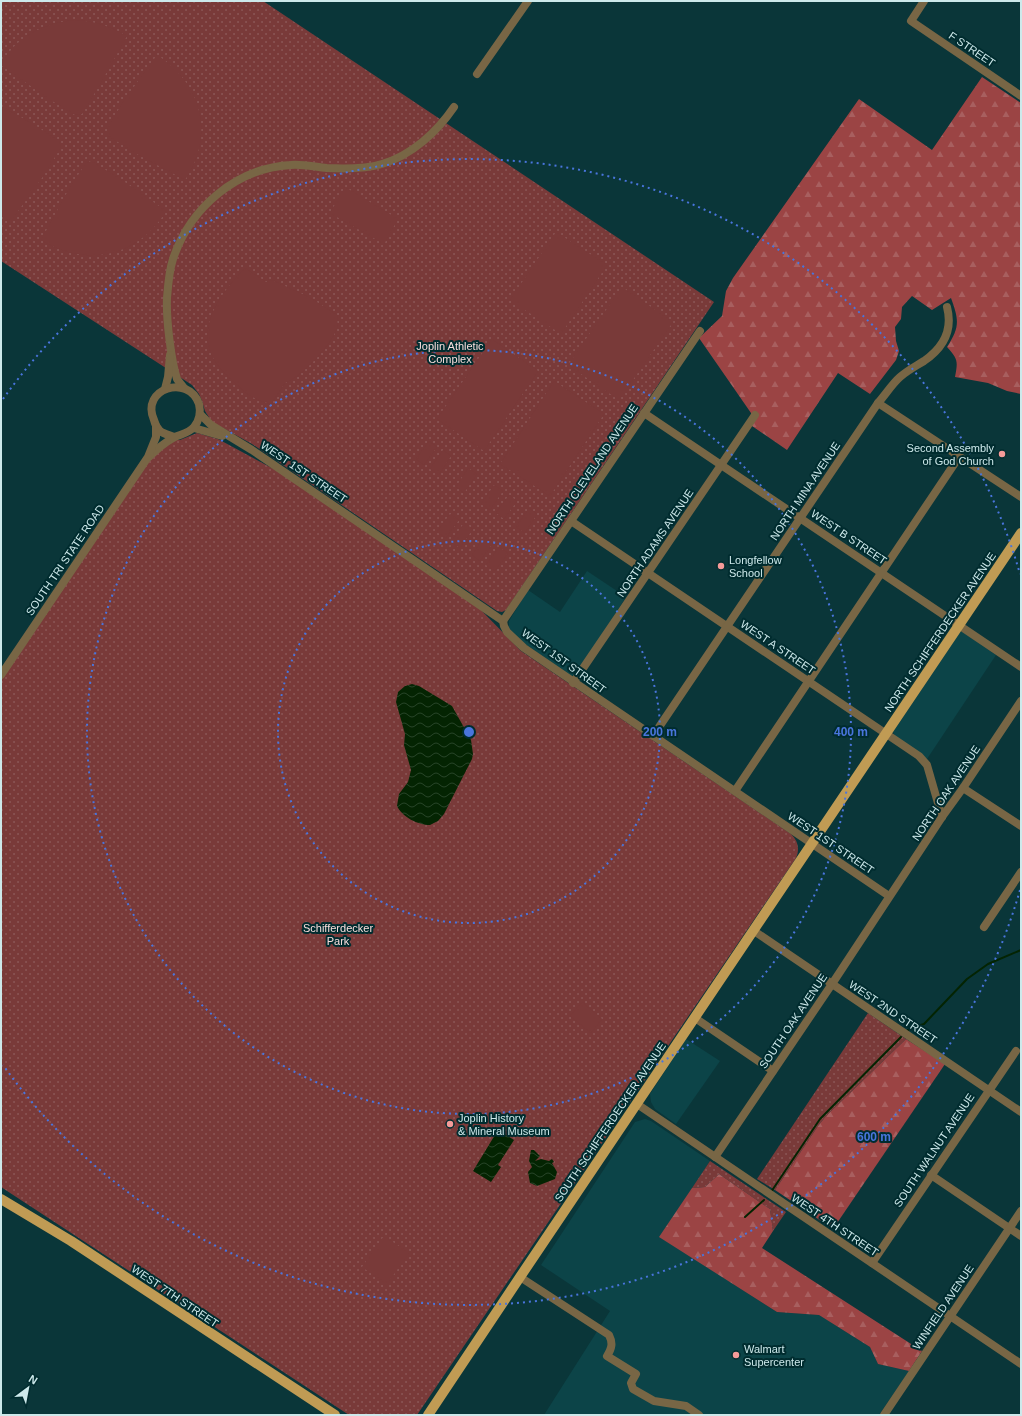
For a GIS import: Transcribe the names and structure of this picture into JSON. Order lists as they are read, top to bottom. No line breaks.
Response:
{"streets":{"main road":["NORTH SCHIFFERDECKER AVENUE","SOUTH SCHIFFERDECKER AVENUE","WEST 7TH STREET"],"street":["F STREET","NORTH CLEVELAND AVENUE","WEST 1ST STREET","NORTH MINA AVENUE","WEST B STREET","NORTH ADAMS AVENUE","SOUTH TRI STATE ROAD","WEST A STREET","NORTH OAK AVENUE","WEST 2ND STREET","SOUTH OAK AVENUE","SOUTH WALNUT AVENUE","WEST 4TH STREET","WINFIELD AVENUE"]},"crossings":[["NORTH CLEVELAND AVENUE","WEST 1ST STREET"],["NORTH CLEVELAND AVENUE","WEST B STREET"],["NORTH CLEVELAND AVENUE","WEST A STREET"],["WEST 1ST STREET","NORTH MINA AVENUE"],["WEST 1ST STREET","NORTH ADAMS AVENUE"],["WEST 1ST STREET","SOUTH TRI STATE ROAD"],["WEST 1ST STREET","NORTH SCHIFFERDECKER AVENUE"],["WEST 1ST STREET","NORTH OAK AVENUE"],["WEST 1ST STREET","SOUTH OAK AVENUE"],["WEST 1ST STREET","SOUTH SCHIFFERDECKER AVENUE"],["NORTH MINA AVENUE","WEST B STREET"],["NORTH MINA AVENUE","WEST A STREET"],["WEST B STREET","NORTH ADAMS AVENUE"],["WEST B STREET","NORTH SCHIFFERDECKER AVENUE"],["NORTH ADAMS AVENUE","WEST A STREET"],["NORTH SCHIFFERDECKER AVENUE","WEST A STREET"],["NORTH SCHIFFERDECKER AVENUE","SOUTH SCHIFFERDECKER AVENUE"],["WEST A STREET","NORTH OAK AVENUE"],["NORTH OAK AVENUE","SOUTH OAK AVENUE"],["WEST 2ND STREET","SOUTH OAK AVENUE"],["WEST 2ND STREET","SOUTH SCHIFFERDECKER AVENUE"],["WEST 2ND STREET","SOUTH WALNUT AVENUE"],["SOUTH OAK AVENUE","WEST 4TH STREET"],["SOUTH SCHIFFERDECKER AVENUE","WEST 4TH STREET"],["SOUTH WALNUT AVENUE","WEST 4TH STREET"],["WEST 4TH STREET","WINFIELD AVENUE"]],"parks":["Joplin Athletic Complex","Schifferdecker Park"],"places":["Second Assembly of God Church","Longfellow School","Joplin History & Mineral Museum","Walmart Supercenter"],"north":"top right","rings":["200 m","400 m","600 m"]}
